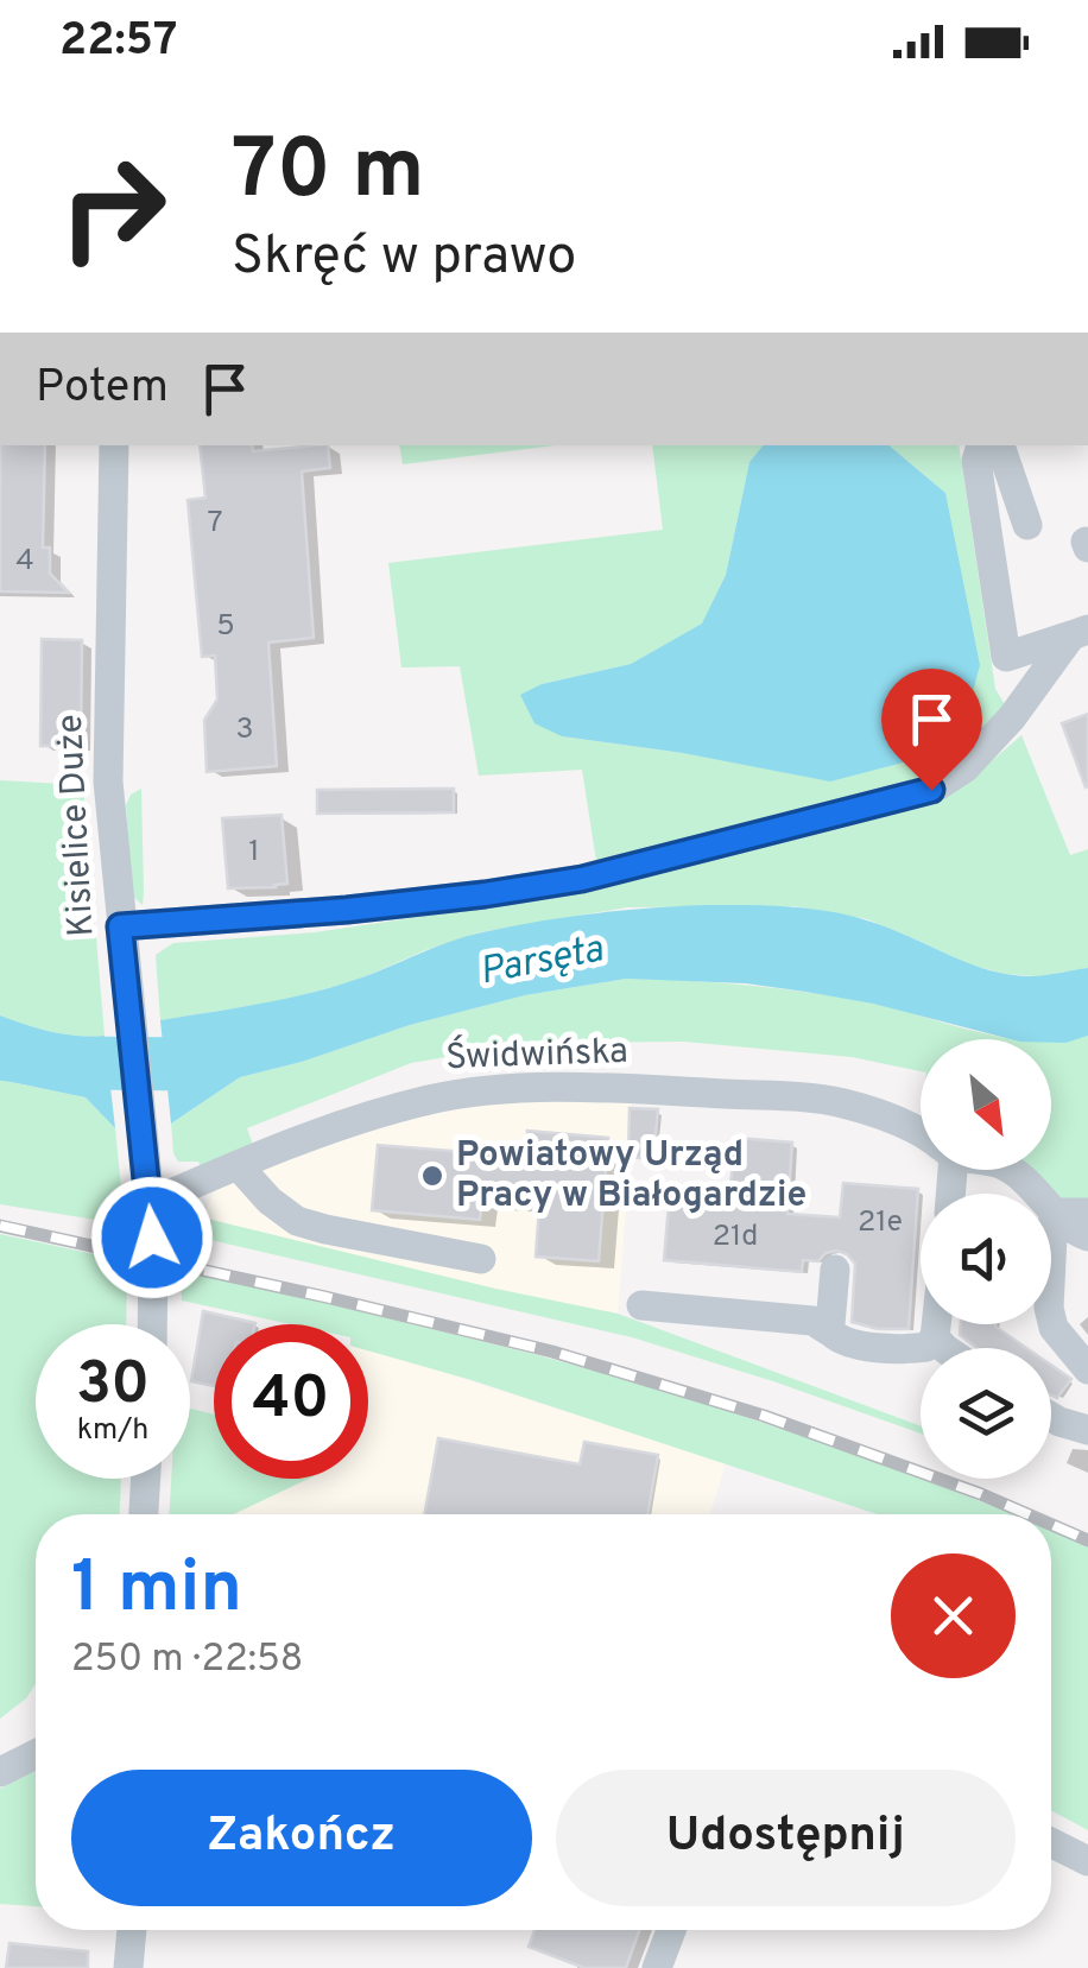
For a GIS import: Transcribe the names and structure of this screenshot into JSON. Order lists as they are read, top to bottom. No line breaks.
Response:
{"streets":{"street":["Kisielice Duże","Świdwińska"]},"crossings":[["Kisielice Duże","Świdwińska"]],"water":["Parsęta"],"places":["Powiatowy Urząd Pracy w Białogardzie"],"house_numbers":["7","4","5","3","1","21e","21d"],"north":"bottom right","page":{"status":"22:57","turn":["70 m","Skręć w prawo"],"then":"Potem","speed":"30 km/h","limit":"40","heading":["1 min","250 m · 22:58"],"buttons":["Zakończ","Udostępnij"]}}
